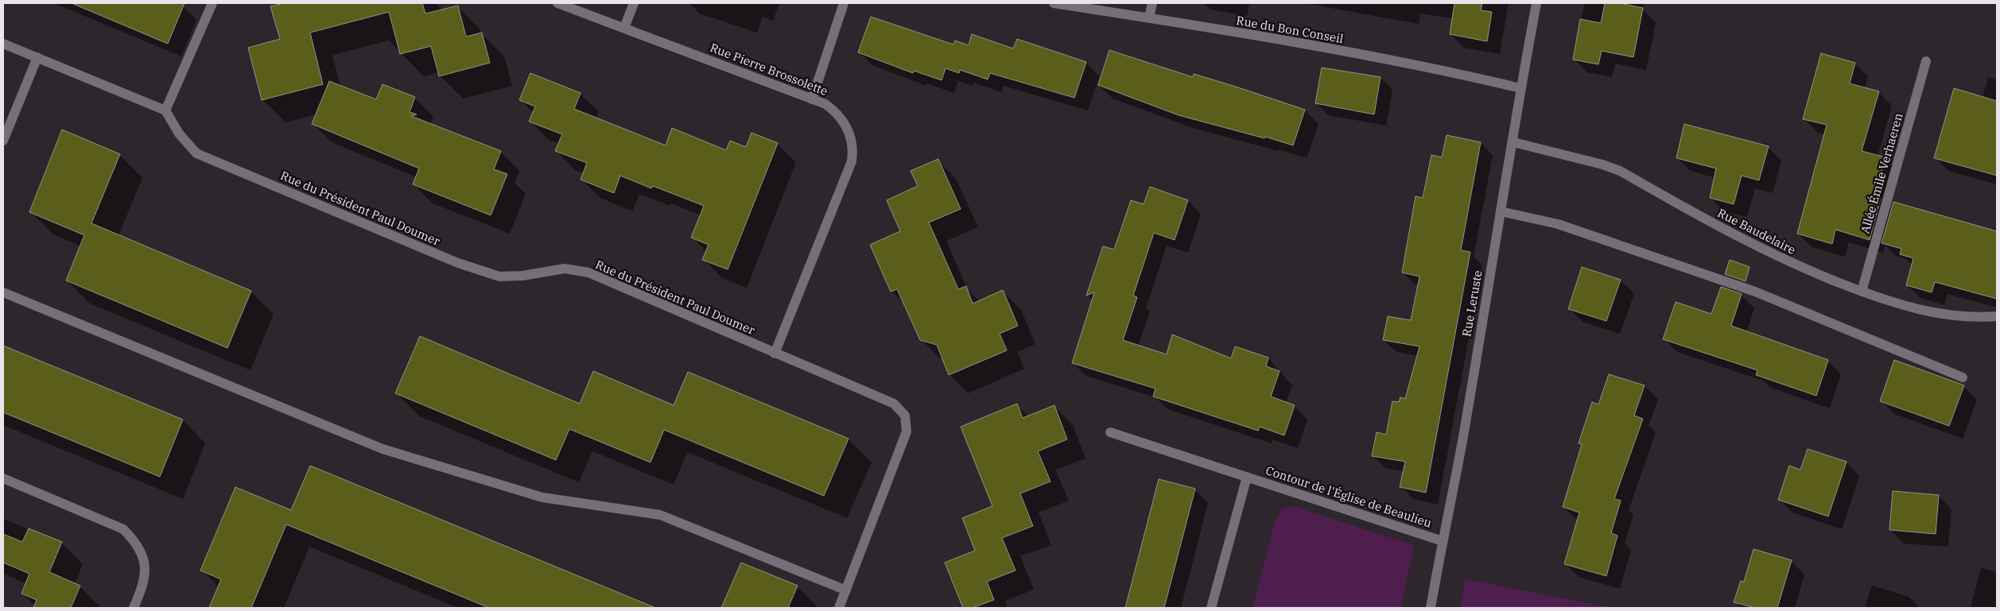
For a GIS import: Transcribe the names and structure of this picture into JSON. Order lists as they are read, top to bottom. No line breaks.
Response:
{"streets":{"street":["Rue du Bon Conseil","Rue Pierre Brossolette","Allée Émile Verhaeren","Rue du Président Paul Doumer","Rue Baudelaire","Rue Leruste","Contour de l'Église de Beaulieu"]},"crossings":[["Rue du Bon Conseil","Rue Leruste"],["Rue Pierre Brossolette","Rue du Président Paul Doumer"],["Allée Émile Verhaeren","Rue Baudelaire"],["Rue Baudelaire","Rue Leruste"],["Rue Leruste","Contour de l'Église de Beaulieu"]]}
